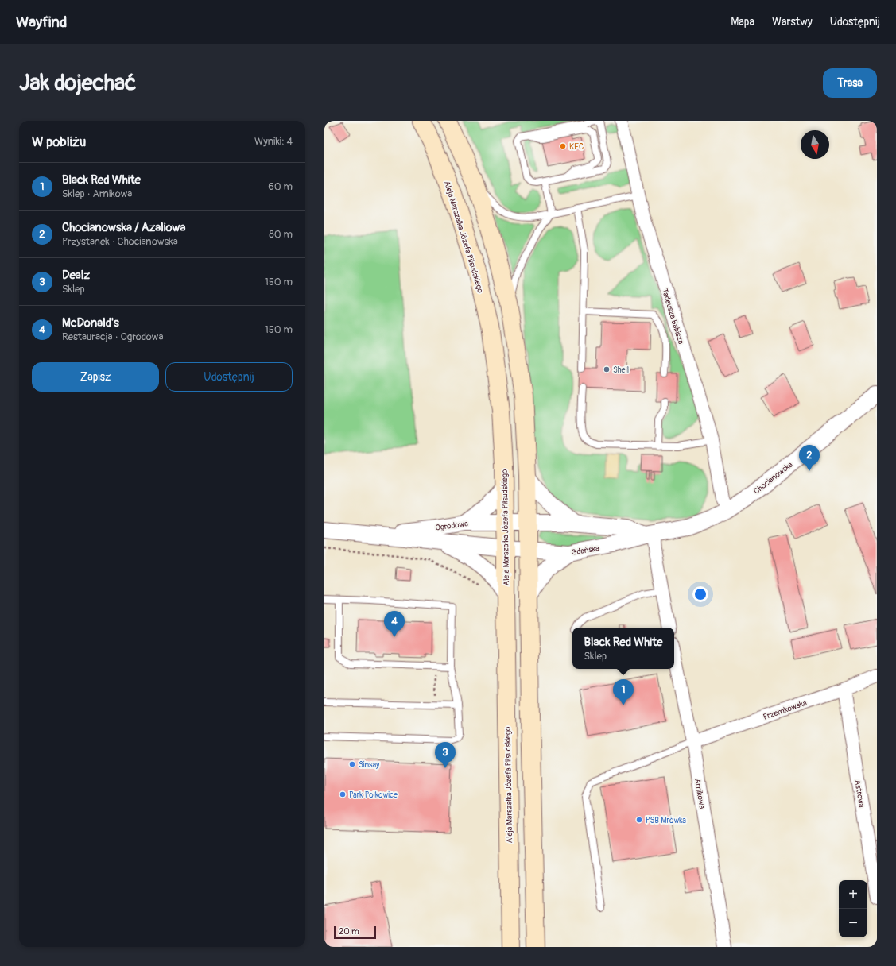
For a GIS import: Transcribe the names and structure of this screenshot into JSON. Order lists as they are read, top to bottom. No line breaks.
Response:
{"streets":{"main road":["Aleja Marszałka Józefa Piłsudskiego"],"street":["Tadeusza Babisza","Chocianowska","Ogrodowa","Gdańska","Przemkowska","Arnikowa","Astrowa"]},"crossings":[["Aleja Marszałka Józefa Piłsudskiego","Ogrodowa"],["Aleja Marszałka Józefa Piłsudskiego","Gdańska"],["Tadeusza Babisza","Chocianowska"],["Tadeusza Babisza","Gdańska"],["Chocianowska","Gdańska"],["Ogrodowa","Gdańska"],["Przemkowska","Arnikowa"],["Przemkowska","Astrowa"]],"places":["KFC","Shell","Sinsay","Park Polkowice","PSB Mrówka"],"scale_bar":"20 m","north":"bottom","page":{"header":"Wayfind","nav":["Mapa","Warstwy","Udostępnij"],"buttons":["Trasa",["Zapisz","Udostępnij"]],"title":"Jak dojechać","heading":["W pobliżu","Wyniki: 4"],"list":[{"mark":"1","name":"Black Red White","note":"Sklep · Arnikowa","value":"60 m"},{"mark":"2","name":"Chocianowska / Azaliowa","note":"Przystanek · Chocianowska","value":"80 m"},{"mark":"3","name":"Dealz","note":"Sklep","value":"150 m"},{"mark":"4","name":"McDonald's","note":"Restauracja · Ogrodowa","value":"150 m"}],"pins":["2","4","1","3"],"popup":["Black Red White","Sklep"],"map_buttons":["+","−"],"scale":"20 m"}}
